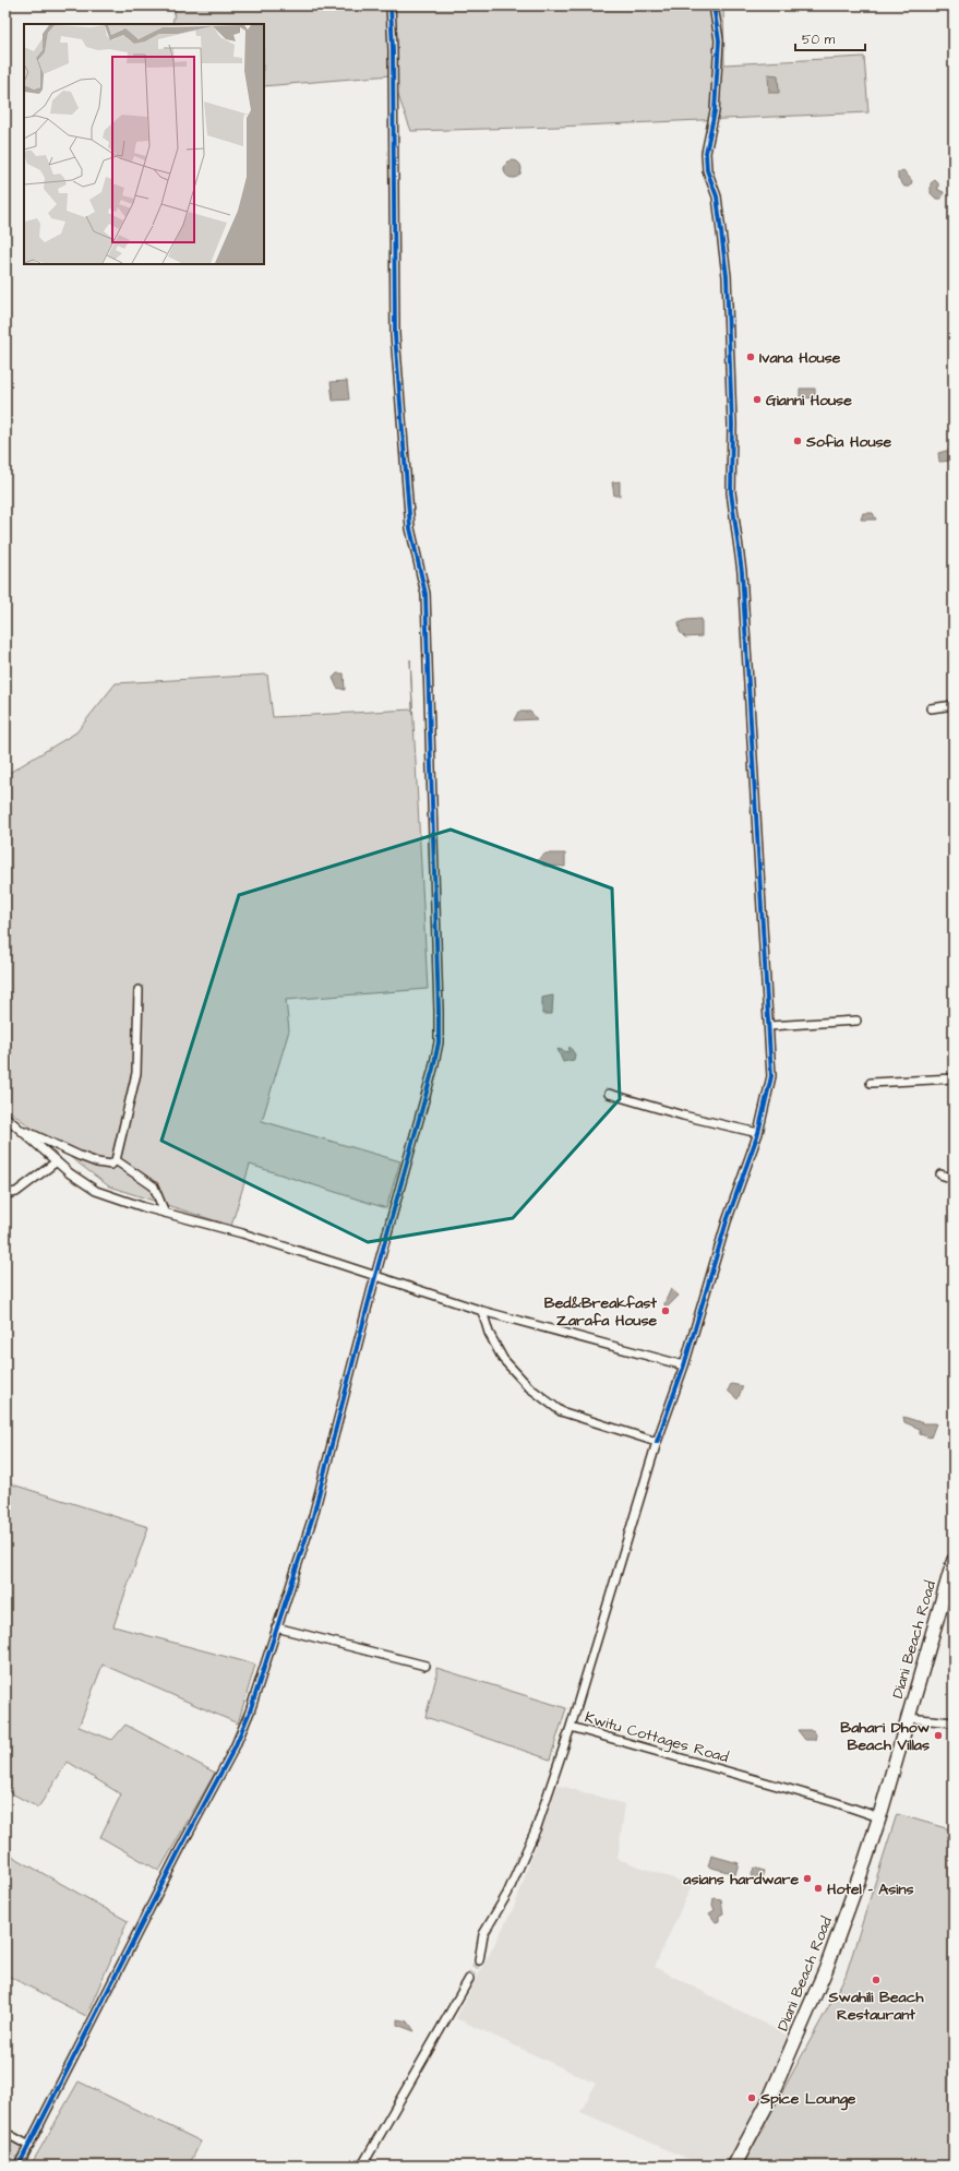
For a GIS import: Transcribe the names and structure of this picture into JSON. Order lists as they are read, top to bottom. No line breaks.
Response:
{"streets":{"main road":["Diani Beach Road"],"street":["Kwitu Cottages Road"]},"crossings":[["Diani Beach Road","Kwitu Cottages Road"]],"places":["Ivana House","Gianni House","Sofia House","Bed&Breakfast Zarafa House","Bahari Dhow Beach Villas","asians hardware","Hotel - Asins","Swahili Beach Restaurant","Spice Lounge"],"scale_bar":"50 m"}
